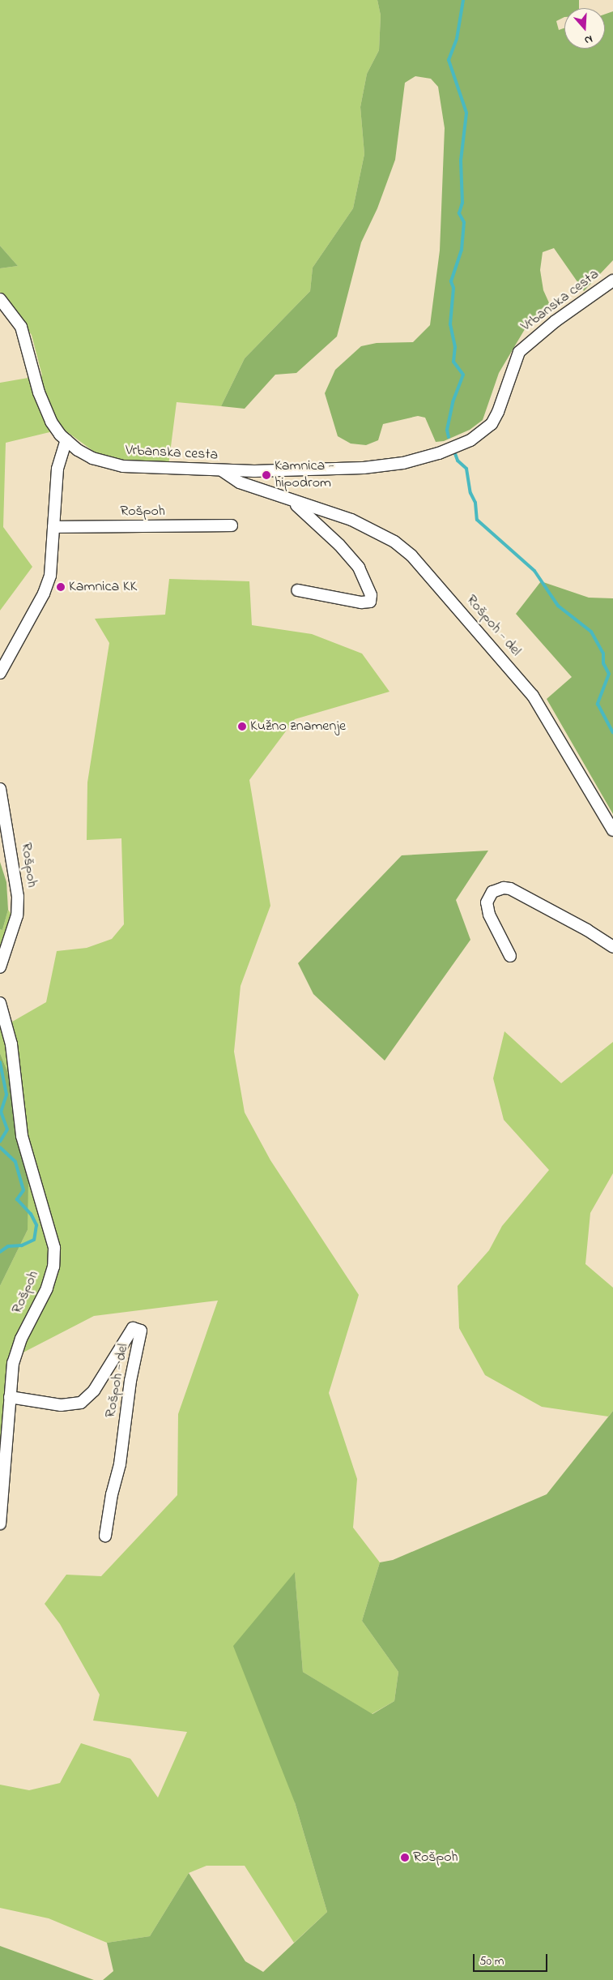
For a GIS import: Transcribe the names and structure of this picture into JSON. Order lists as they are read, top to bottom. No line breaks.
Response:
{"streets":{"street":["Vrbanska cesta","Rošpoh","Rošpoh - del"]},"crossings":[["Vrbanska cesta","Rošpoh - del"],["Rošpoh","Rošpoh - del"]],"places":["Kamnica - hipodrom","Kamnica KK","Kužno znamenje","Rošpoh"],"scale_bar":"50 m","north":"bottom"}
